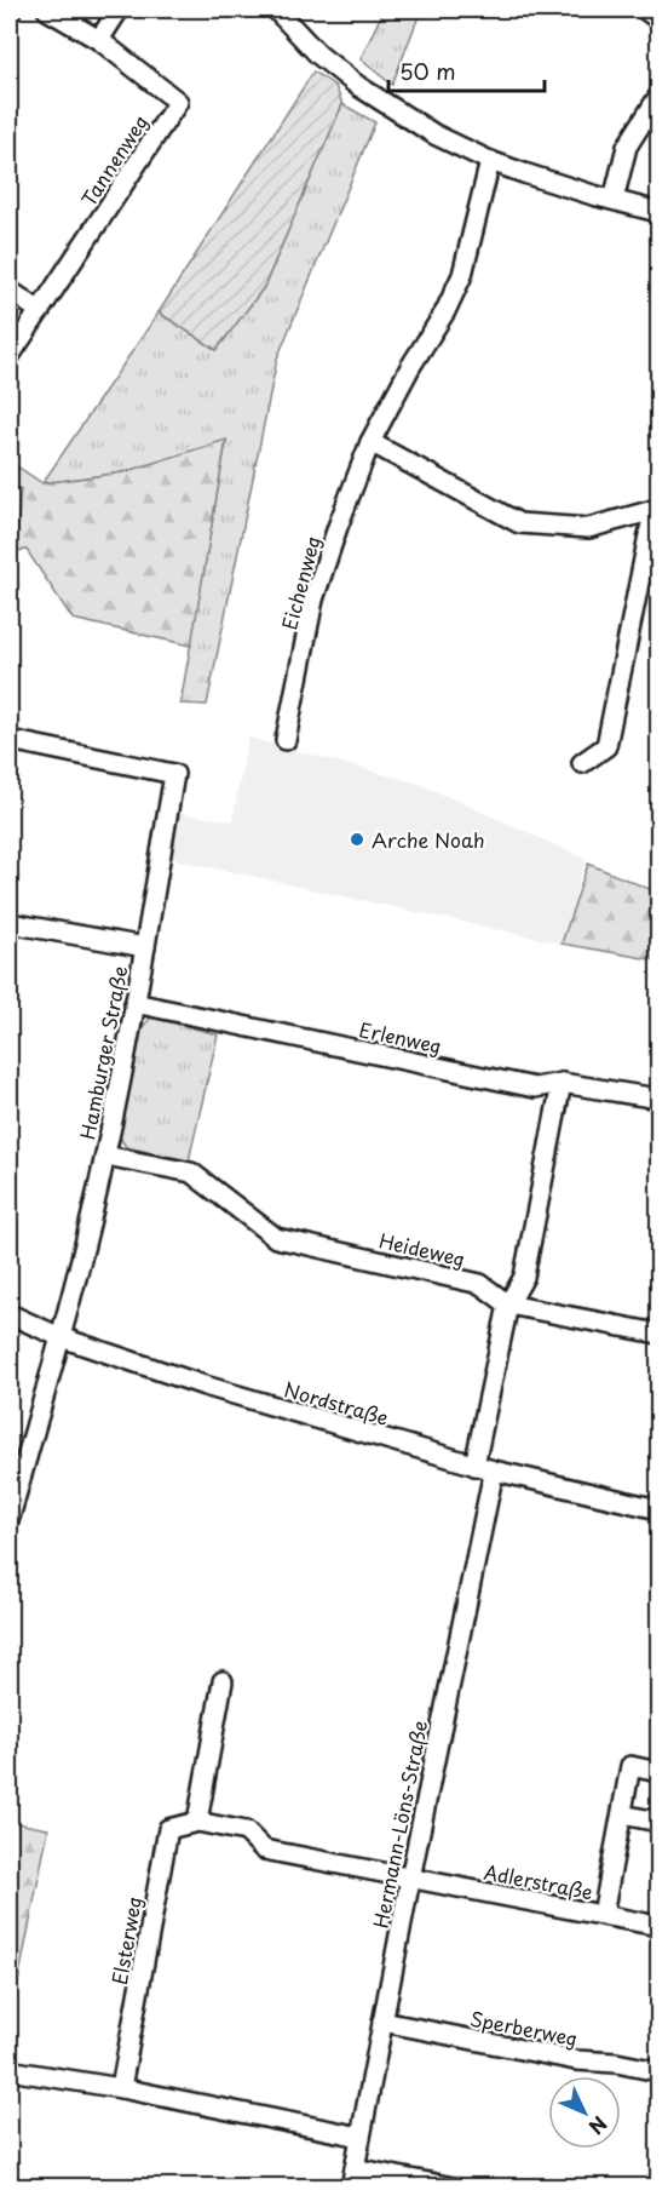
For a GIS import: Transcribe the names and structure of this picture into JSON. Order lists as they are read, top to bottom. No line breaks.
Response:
{"streets":{"street":["Tannenweg","Eichenweg","Erlenweg","Hamburger Straße","Heideweg","Nordstraße","Hermann-Löns-Straße","Adlerstraße","Elsterweg","Sperberweg"]},"crossings":[["Erlenweg","Hamburger Straße"],["Hamburger Straße","Heideweg"],["Hamburger Straße","Nordstraße"],["Nordstraße","Hermann-Löns-Straße"],["Hermann-Löns-Straße","Adlerstraße"],["Hermann-Löns-Straße","Sperberweg"]],"places":["Arche Noah"],"scale_bar":"50 m","north":"bottom right"}
